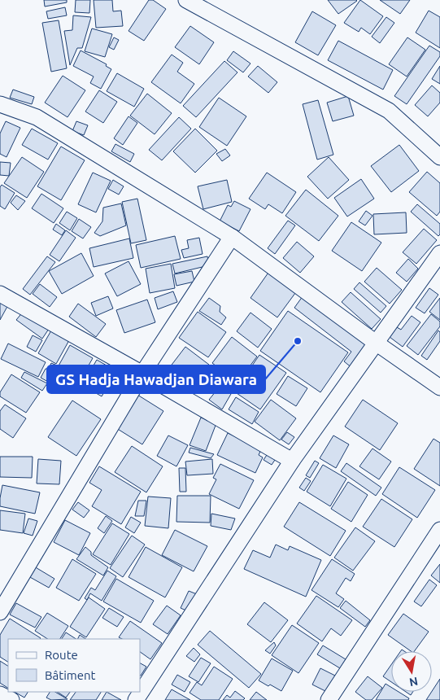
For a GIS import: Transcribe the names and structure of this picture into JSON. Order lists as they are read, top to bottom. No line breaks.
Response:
{"places":["GS Hadja Hawadjan Diawara"],"legend":["Route","Bâtiment"],"north":"bottom"}
